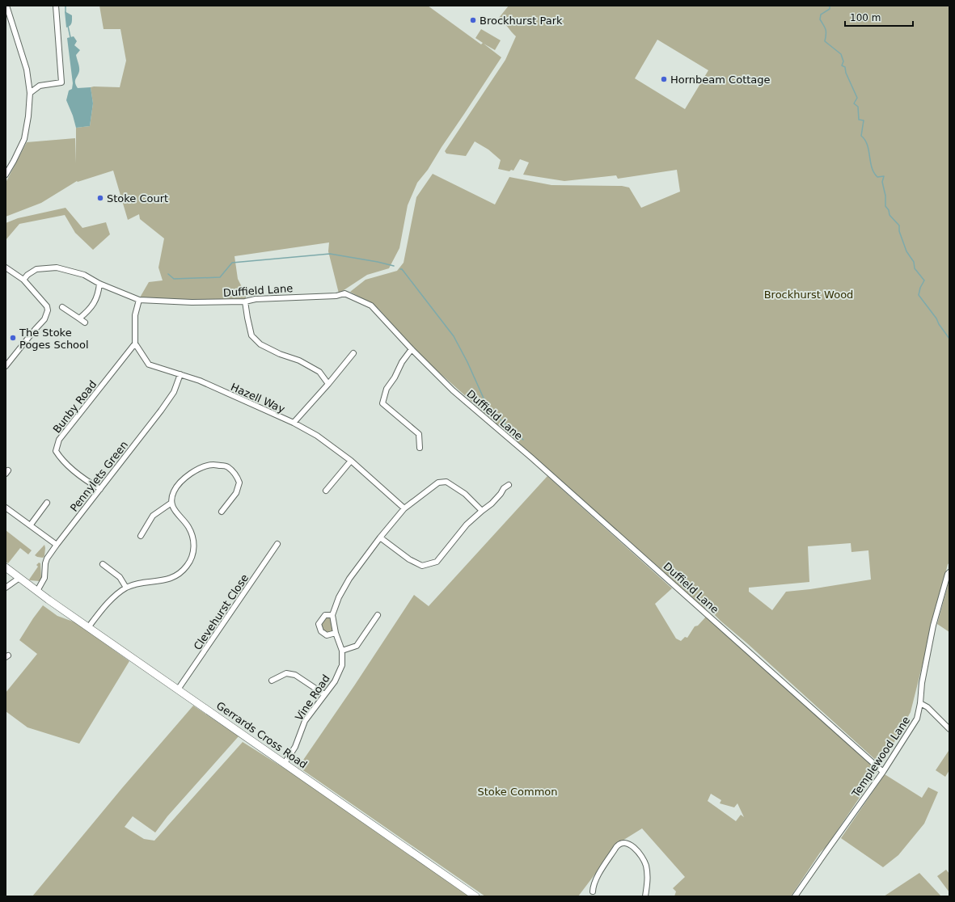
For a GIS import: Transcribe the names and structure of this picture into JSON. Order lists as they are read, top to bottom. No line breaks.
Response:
{"streets":{"main road":["Gerrards Cross Road"],"street":["Duffield Lane","Hazell Way","Bunby Road","Pennylets Green","Clevehurst Close","Vine Road","Templewood Lane"]},"crossings":[["Duffield Lane","Templewood Lane"],["Hazell Way","Bunby Road"],["Hazell Way","Pennylets Green"],["Hazell Way","Vine Road"],["Bunby Road","Pennylets Green"],["Pennylets Green","Gerrards Cross Road"],["Clevehurst Close","Gerrards Cross Road"],["Vine Road","Gerrards Cross Road"]],"parks":["Brockhurst Wood","Stoke Common"],"places":["Brockhurst Park","Hornbeam Cottage","Stoke Court","The Stoke Poges School"],"scale_bar":"100 m"}
